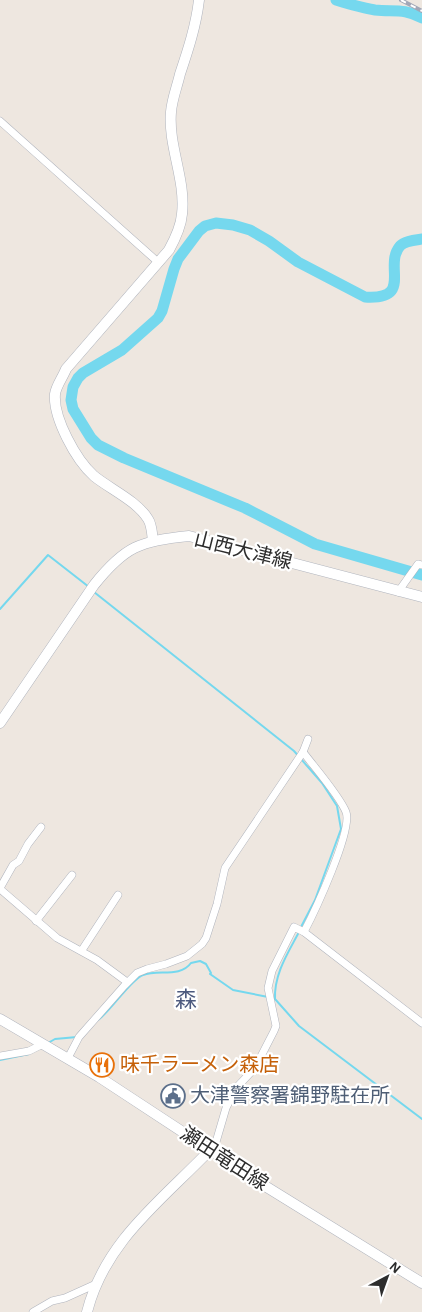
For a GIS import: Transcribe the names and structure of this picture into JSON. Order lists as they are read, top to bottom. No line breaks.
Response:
{"streets":{"main road":["山西大津線","瀬田竜田線"]},"districts":["森"],"places":{"restaurant":["味千ラーメン森店"],"public building":["大津警察署錦野駐在所"]},"north":"top right"}
